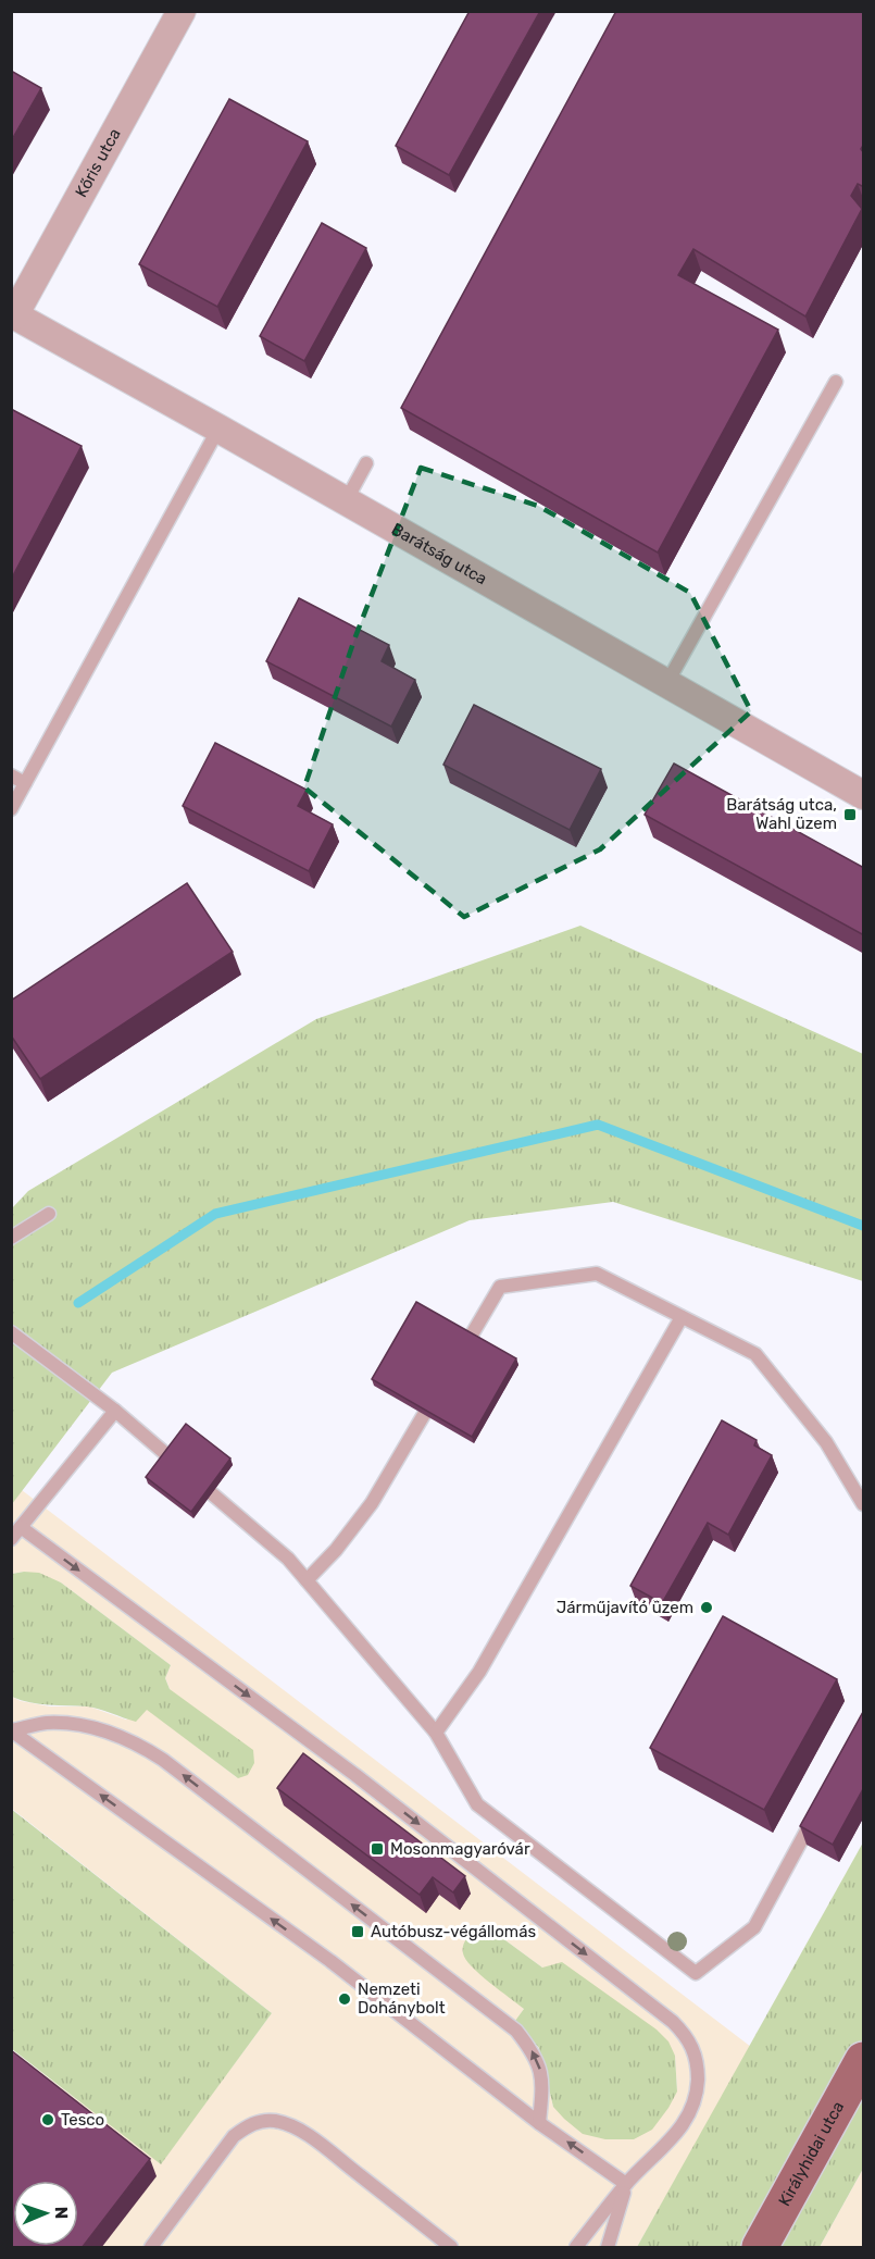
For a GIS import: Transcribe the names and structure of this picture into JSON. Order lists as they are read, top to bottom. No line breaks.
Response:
{"streets":{"main road":["Királyhidai utca"],"street":["Kőris utca","Barátság utca"]},"crossings":[["Kőris utca","Barátság utca"]],"places":{"transit":["Barátság utca, Wahl üzem","Mosonmagyaróvár","Autóbusz-végállomás"],"other":["Járműjavító üzem","Nemzeti Dohánybolt","Tesco"]},"north":"right"}
